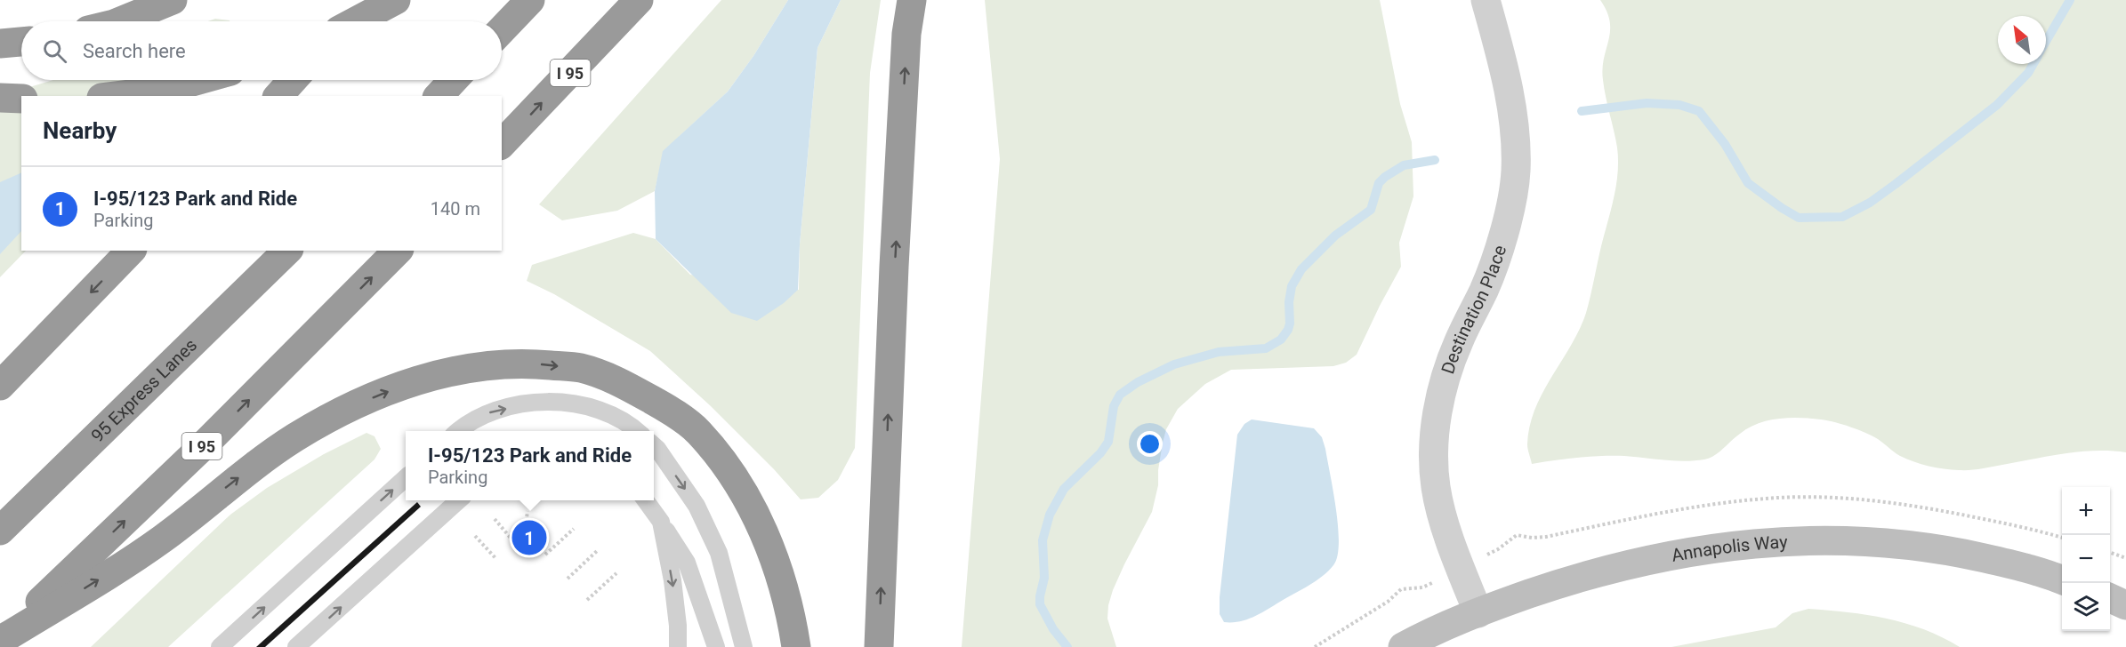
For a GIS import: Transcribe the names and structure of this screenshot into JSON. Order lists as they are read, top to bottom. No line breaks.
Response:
{"streets":{"highway":["I 95","95 Express Lanes"],"street":["Destination Place","Annapolis Way"]},"crossings":[["Destination Place","Annapolis Way"]],"north":"top left","page":{"search":"Search here","heading":"Nearby","list":[{"mark":"1","name":"I-95/123 Park and Ride","note":"Parking","value":"140 m"}],"popup":["I-95/123 Park and Ride","Parking"],"map_buttons":["+","−"],"pins":"1"}}
